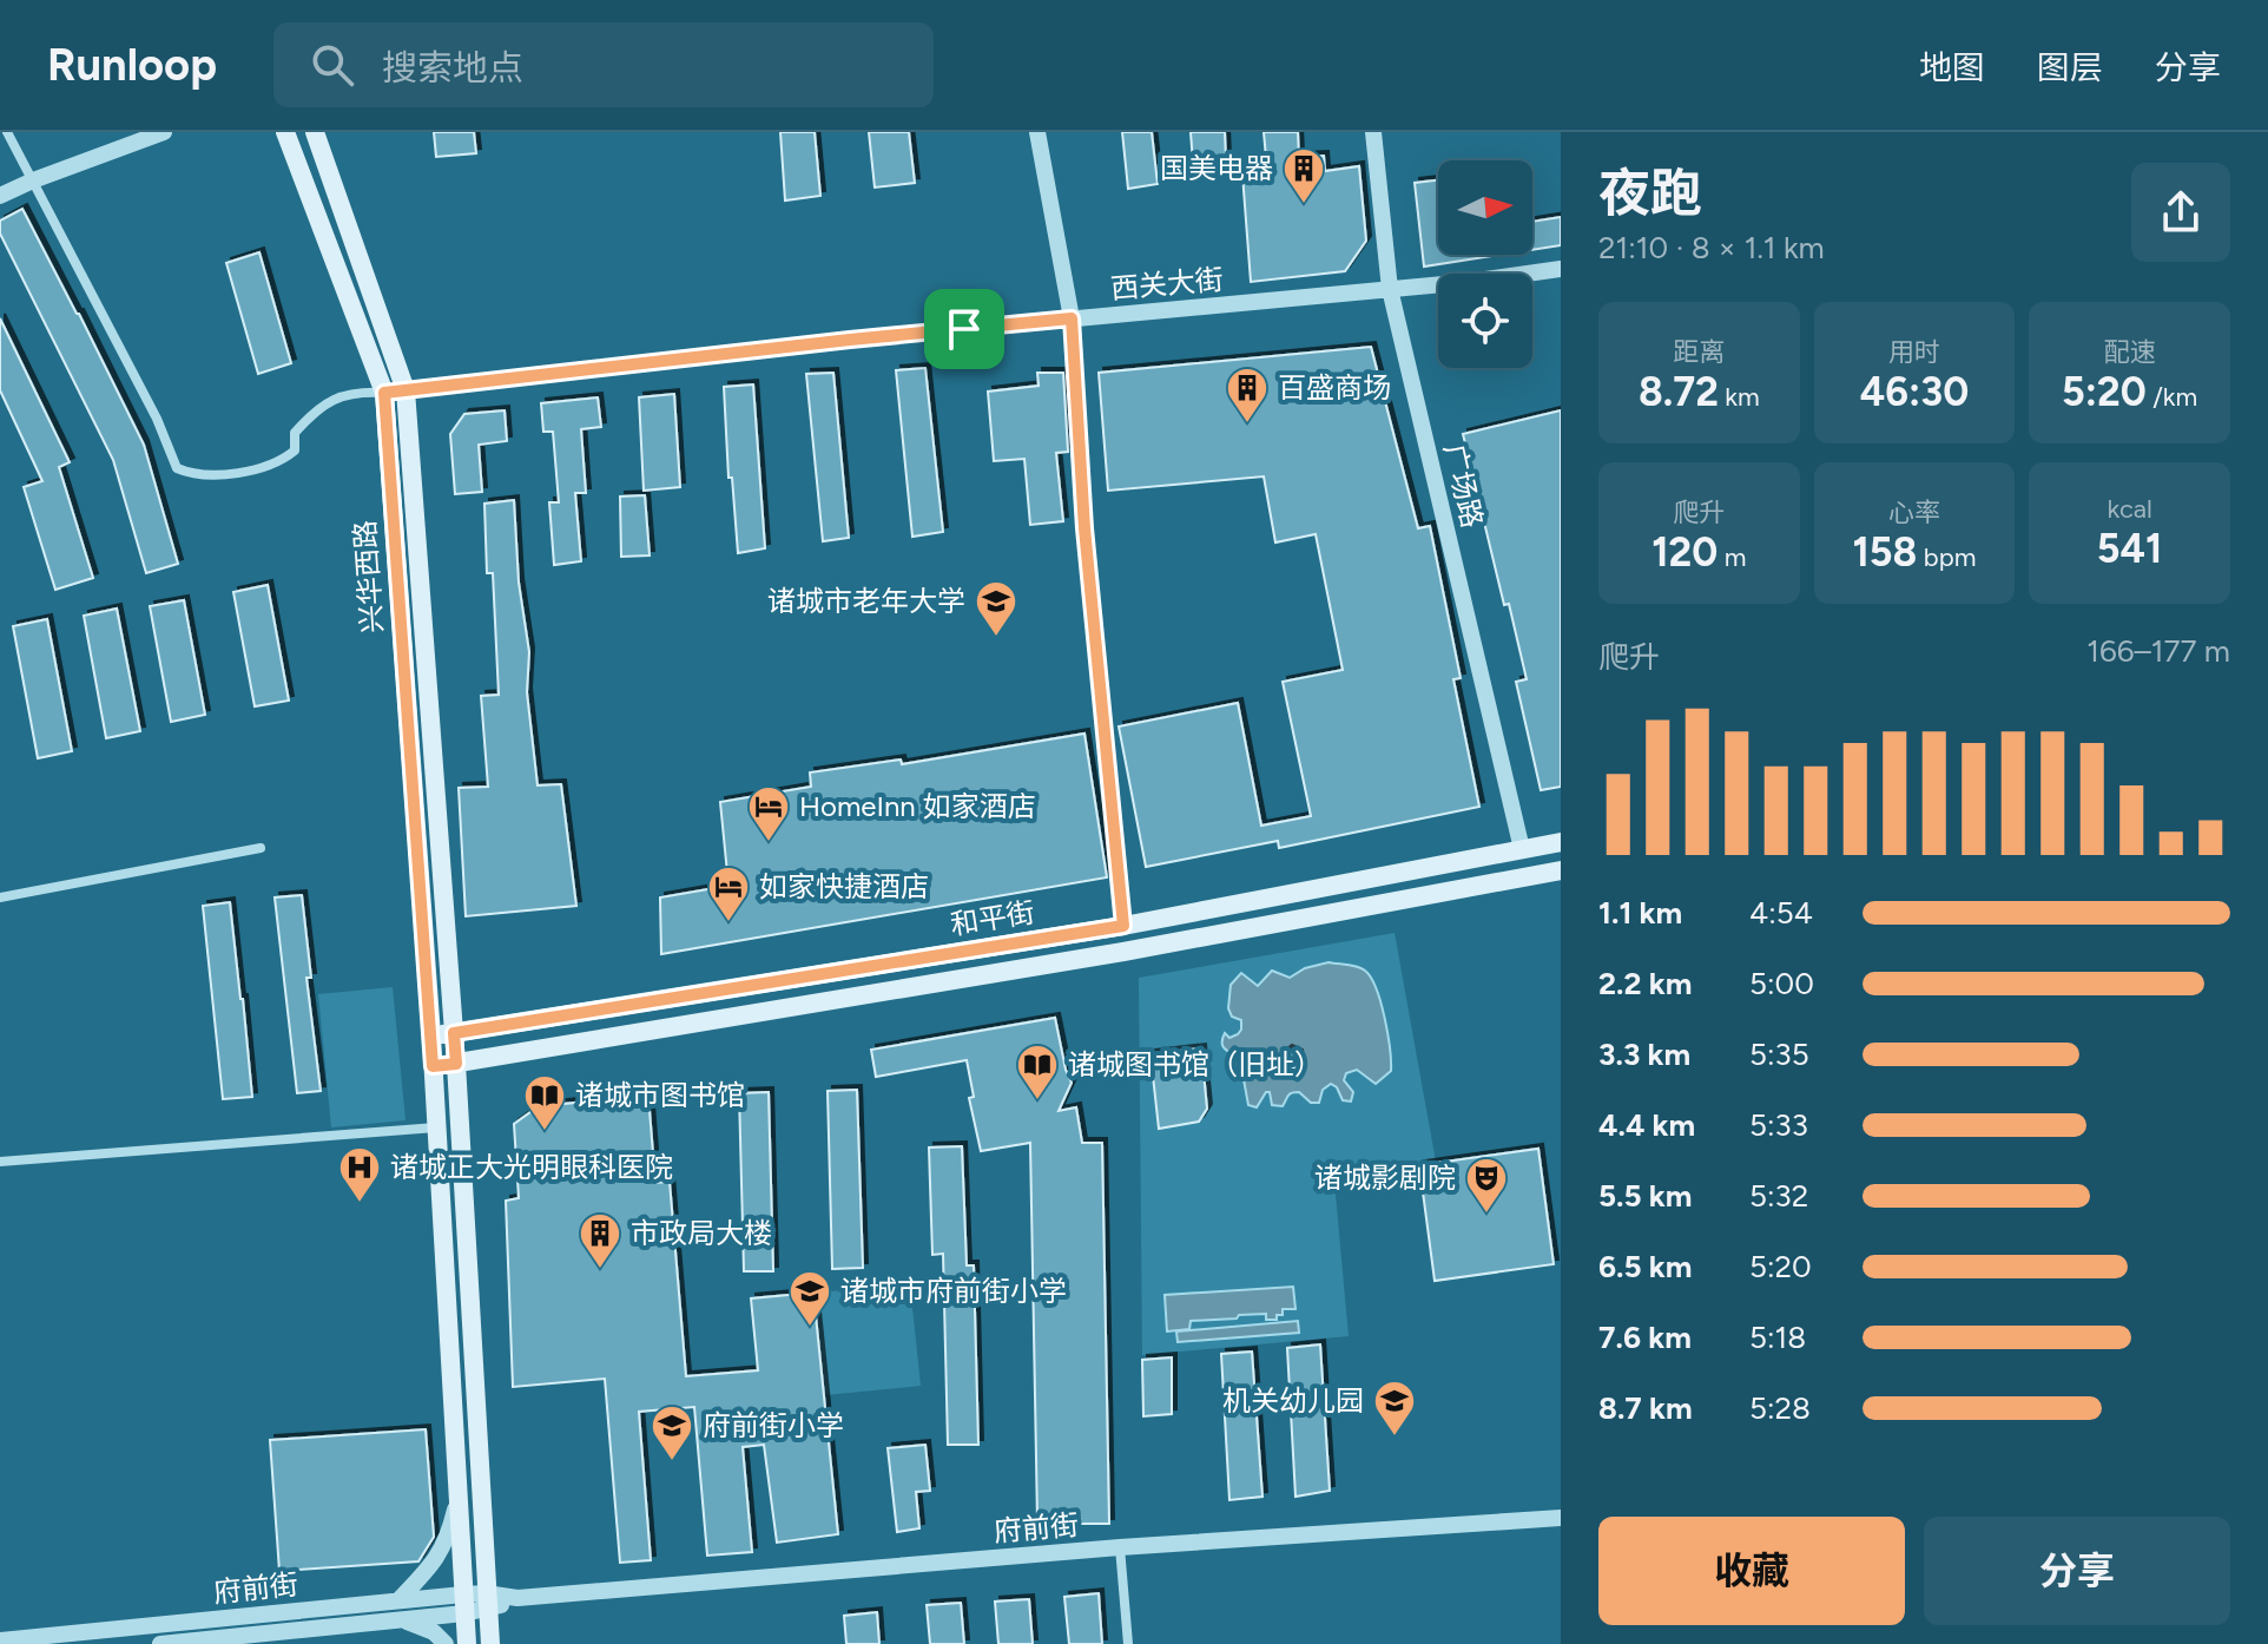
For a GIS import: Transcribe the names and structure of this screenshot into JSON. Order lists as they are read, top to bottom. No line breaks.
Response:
{"streets":{"main road":["兴华西路","和平街"],"street":["西关大街","广场路","府前街"]},"crossings":[["西关大街","广场路"],["西关大街","兴华西路"],["广场路","和平街"],["兴华西路","和平街"],["兴华西路","府前街"]],"places":{"building":["国美电器","百盛商场","市政局大楼"],"school or university":["诸城市老年大学","诸城市府前街小学","机关幼儿园","府前街小学"],"hotel":["HomeInn 如家酒店","如家快捷酒店"],"library":["诸城图书馆（旧址）","诸城市图书馆"],"hospital":["诸城正大光明眼科医院"],"theatre":["诸城影剧院"]},"north":"right","page":{"header":"Runloop","search":"搜索地点","nav":["地图","图层","分享"],"heading":["夜跑","21:10 · 8 × 1.1 km"],"stats":[["距离","8.72 km"],["用时","46:30"],["配速","5:20 /km"],["爬升","120 m"],["心率","158 bpm"],["kcal","541"]],"chart":["爬升","166–177 m"],"list":[{"name":"1.1 km","note":"4:54"},{"name":"2.2 km","note":"5:00"},{"name":"3.3 km","note":"5:35"},{"name":"4.4 km","note":"5:33"},{"name":"5.5 km","note":"5:32"},{"name":"6.5 km","note":"5:20"},{"name":"7.6 km","note":"5:18"},{"name":"8.7 km","note":"5:28"}],"buttons":["收藏","分享"]}}
